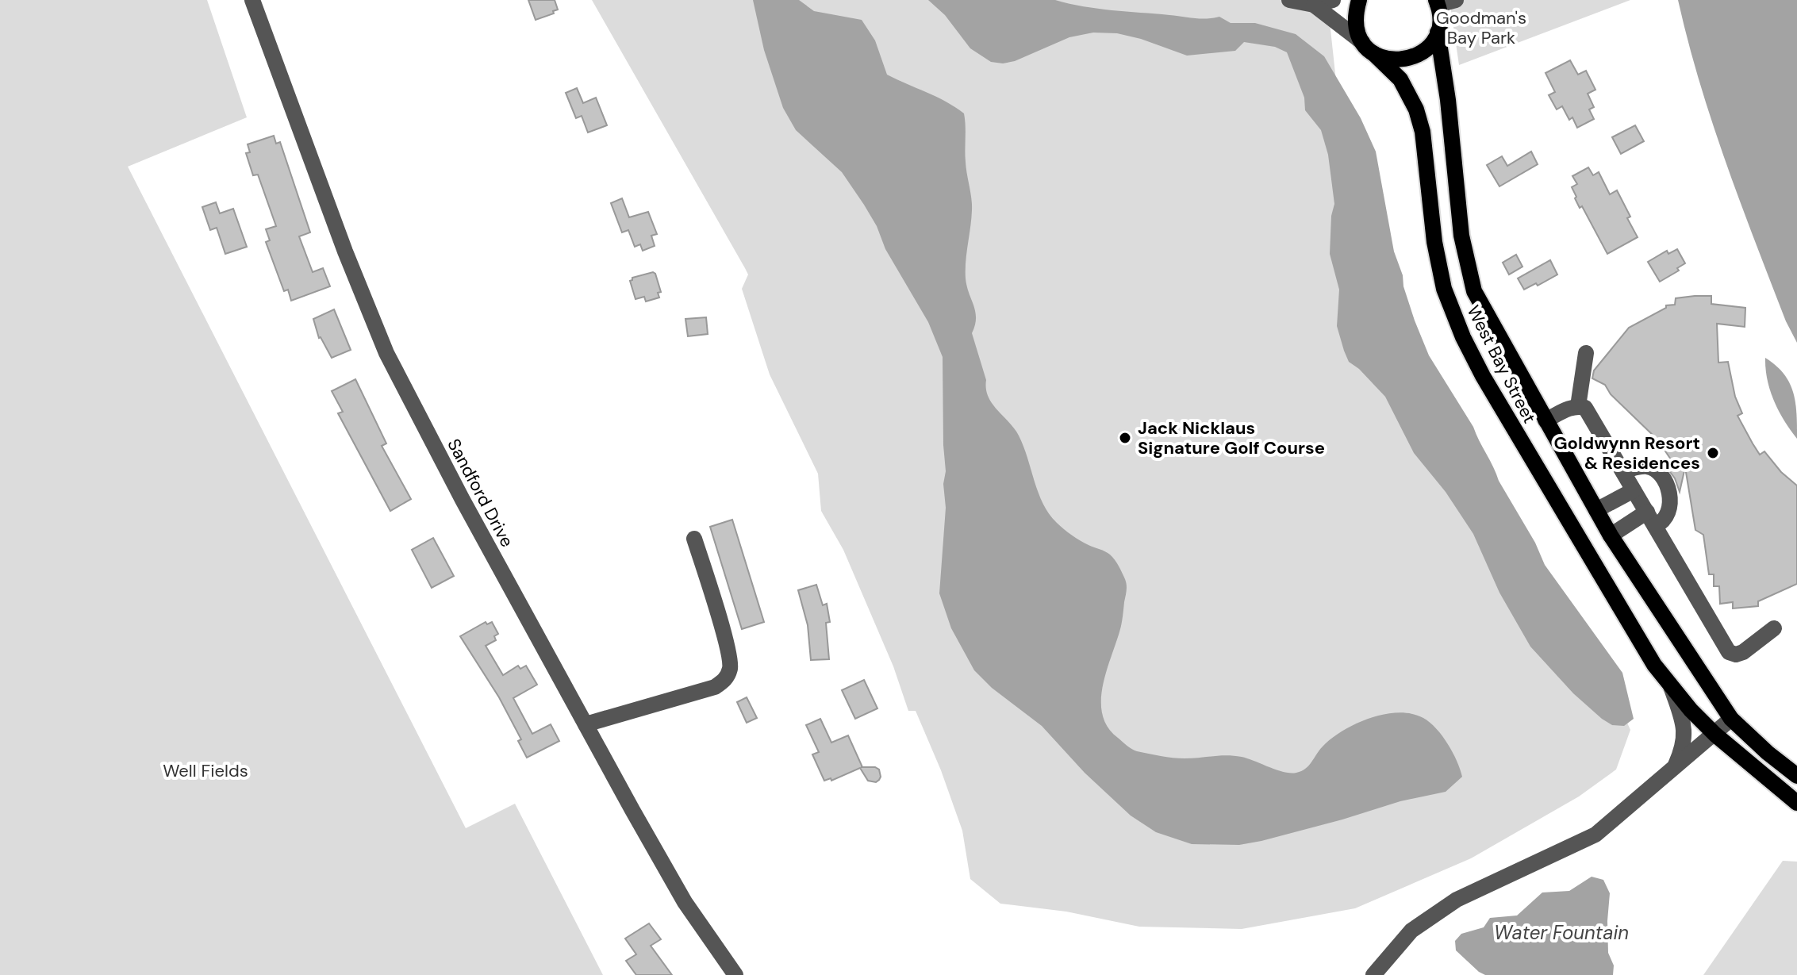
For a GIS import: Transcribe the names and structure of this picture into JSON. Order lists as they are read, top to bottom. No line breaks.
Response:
{"streets":{"main road":["West Bay Street"],"street":["Sandford Drive"]},"water":["Water Fountain"],"parks":["Goodman's Bay Park","Well Fields"],"places":["Jack Nicklaus Signature Golf Course","Goldwynn Resort & Residences"]}
